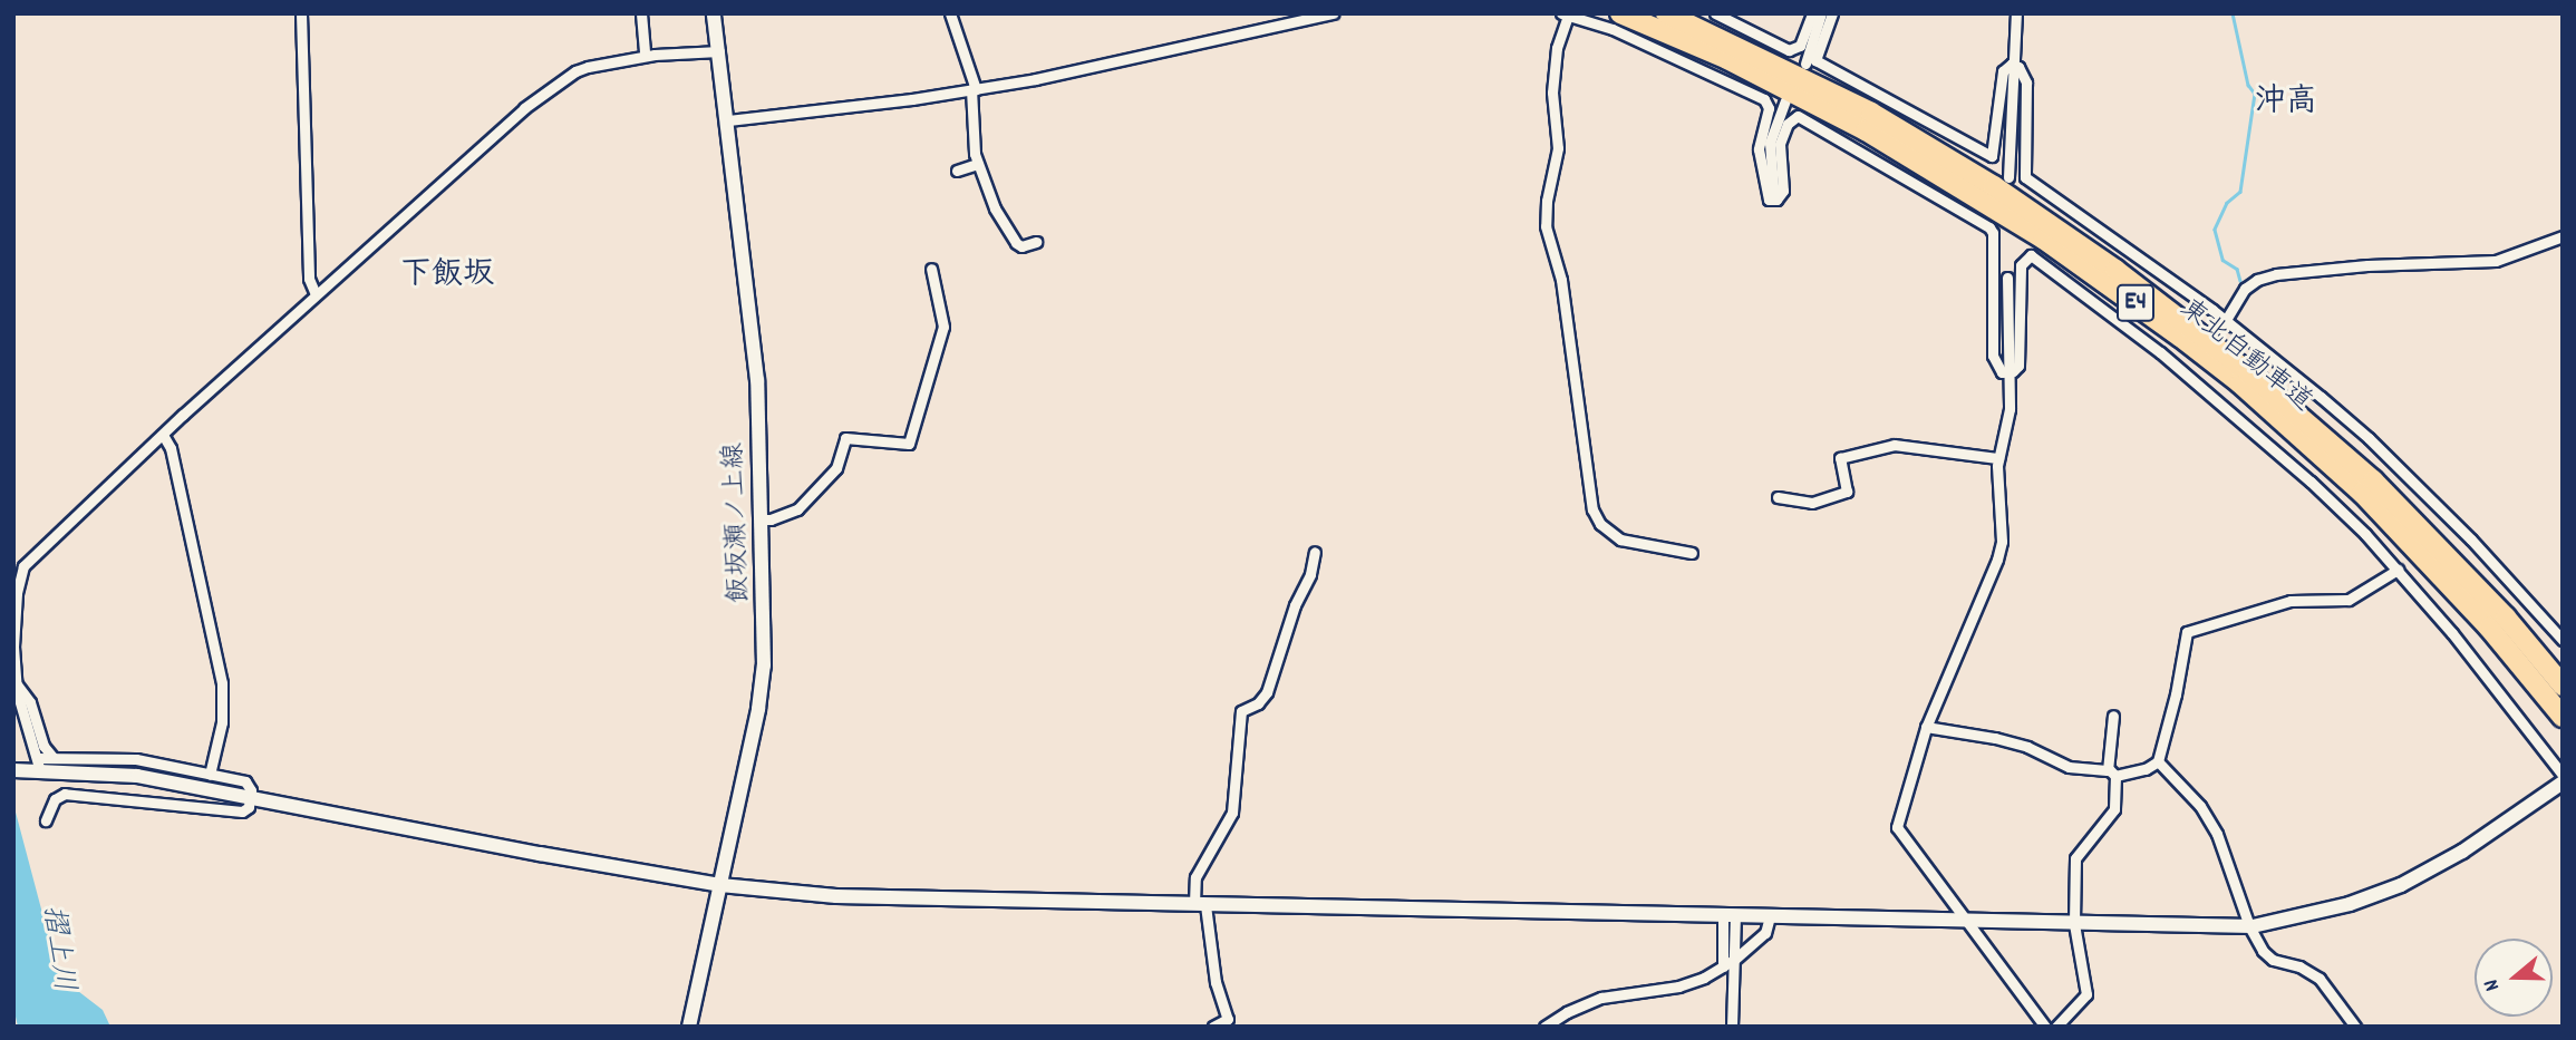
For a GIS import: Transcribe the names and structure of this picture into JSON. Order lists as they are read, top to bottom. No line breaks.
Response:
{"streets":{"highway":["E4","東北自動車道"],"street":["飯坂瀬ノ上線"]},"districts":["沖高","下飯坂"],"water":["摺上川"],"north":"left"}
